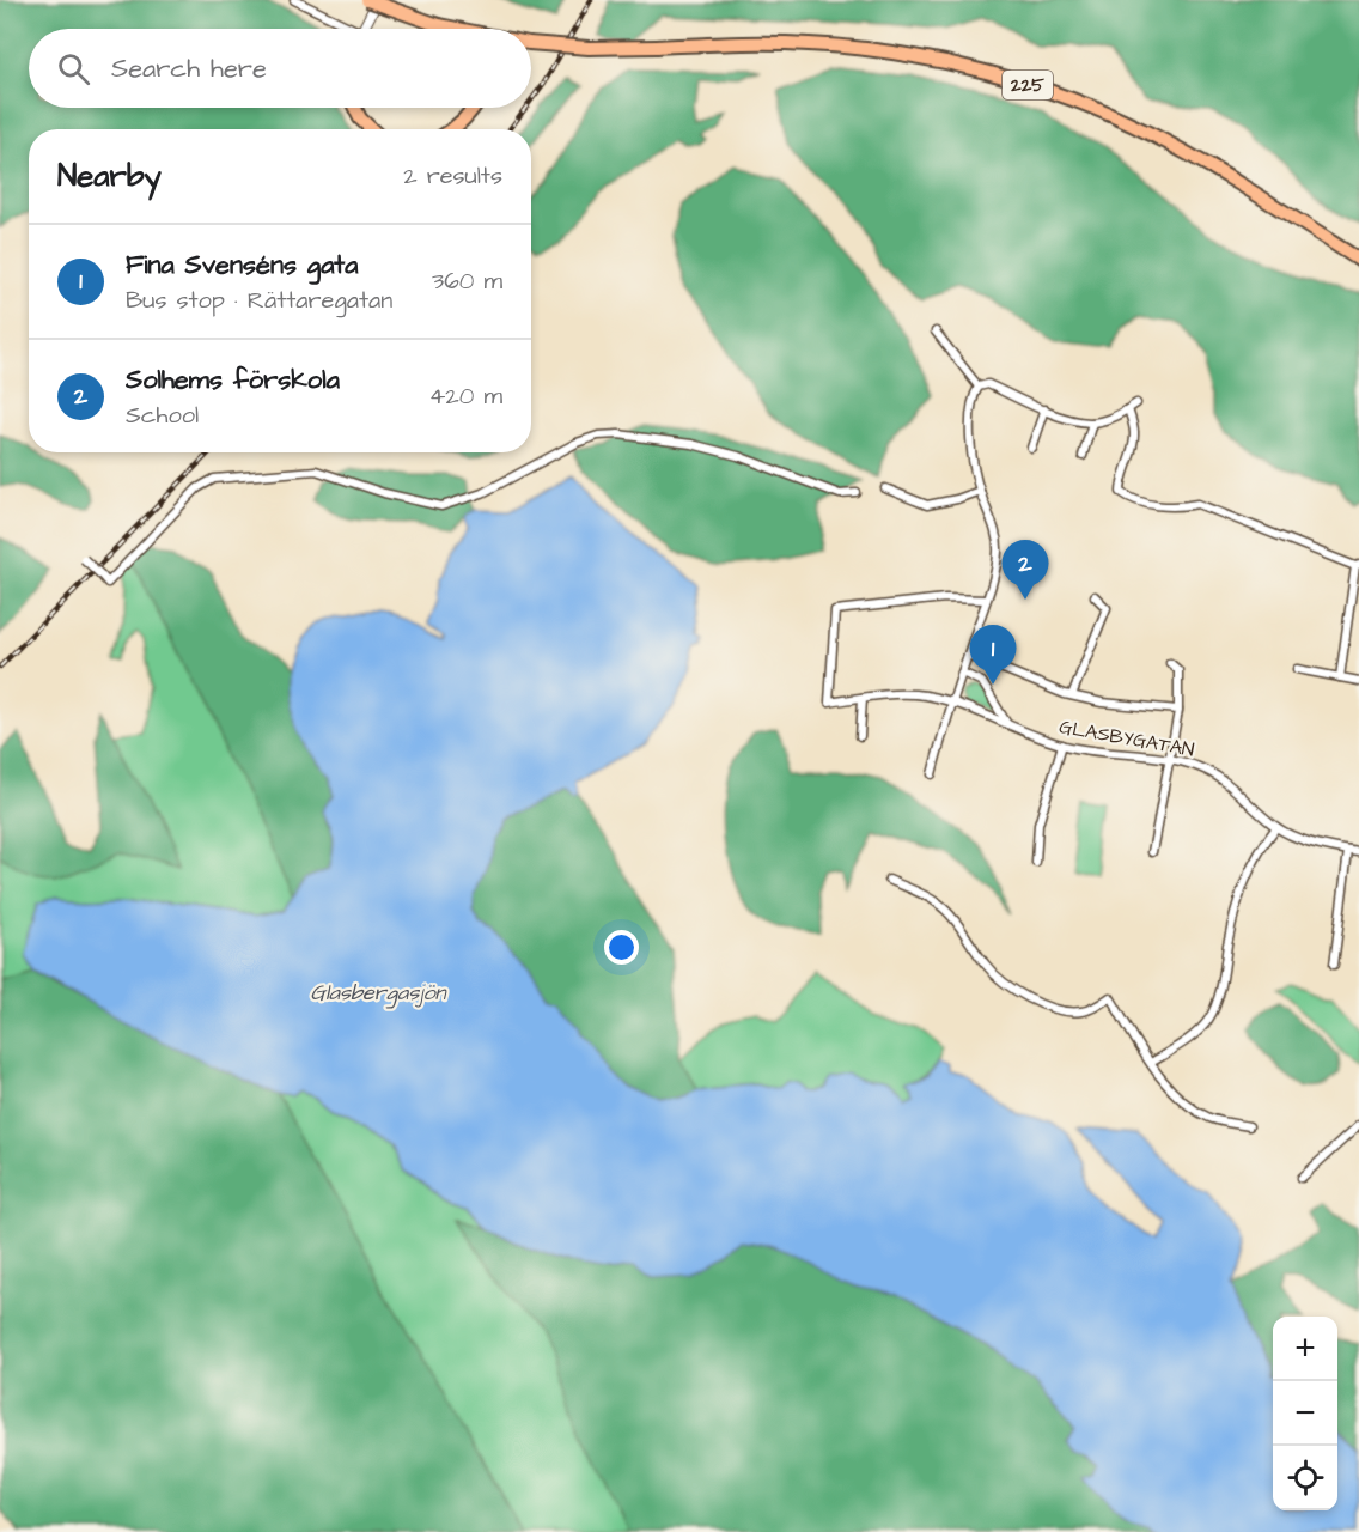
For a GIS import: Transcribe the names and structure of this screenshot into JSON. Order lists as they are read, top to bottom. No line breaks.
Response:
{"streets":{"main road":["225"],"street":["GLASBYGATAN"]},"water":["Glasbergasjön"],"page":{"search":"Search here","heading":["Nearby","2 results"],"list":[{"mark":"1","name":"Fina Svenséns gata","note":"Bus stop · Rättaregatan","value":"360 m"},{"mark":"2","name":"Solhems förskola","note":"School","value":"420 m"}],"pins":["2","1"],"map_buttons":["+","−"]}}
